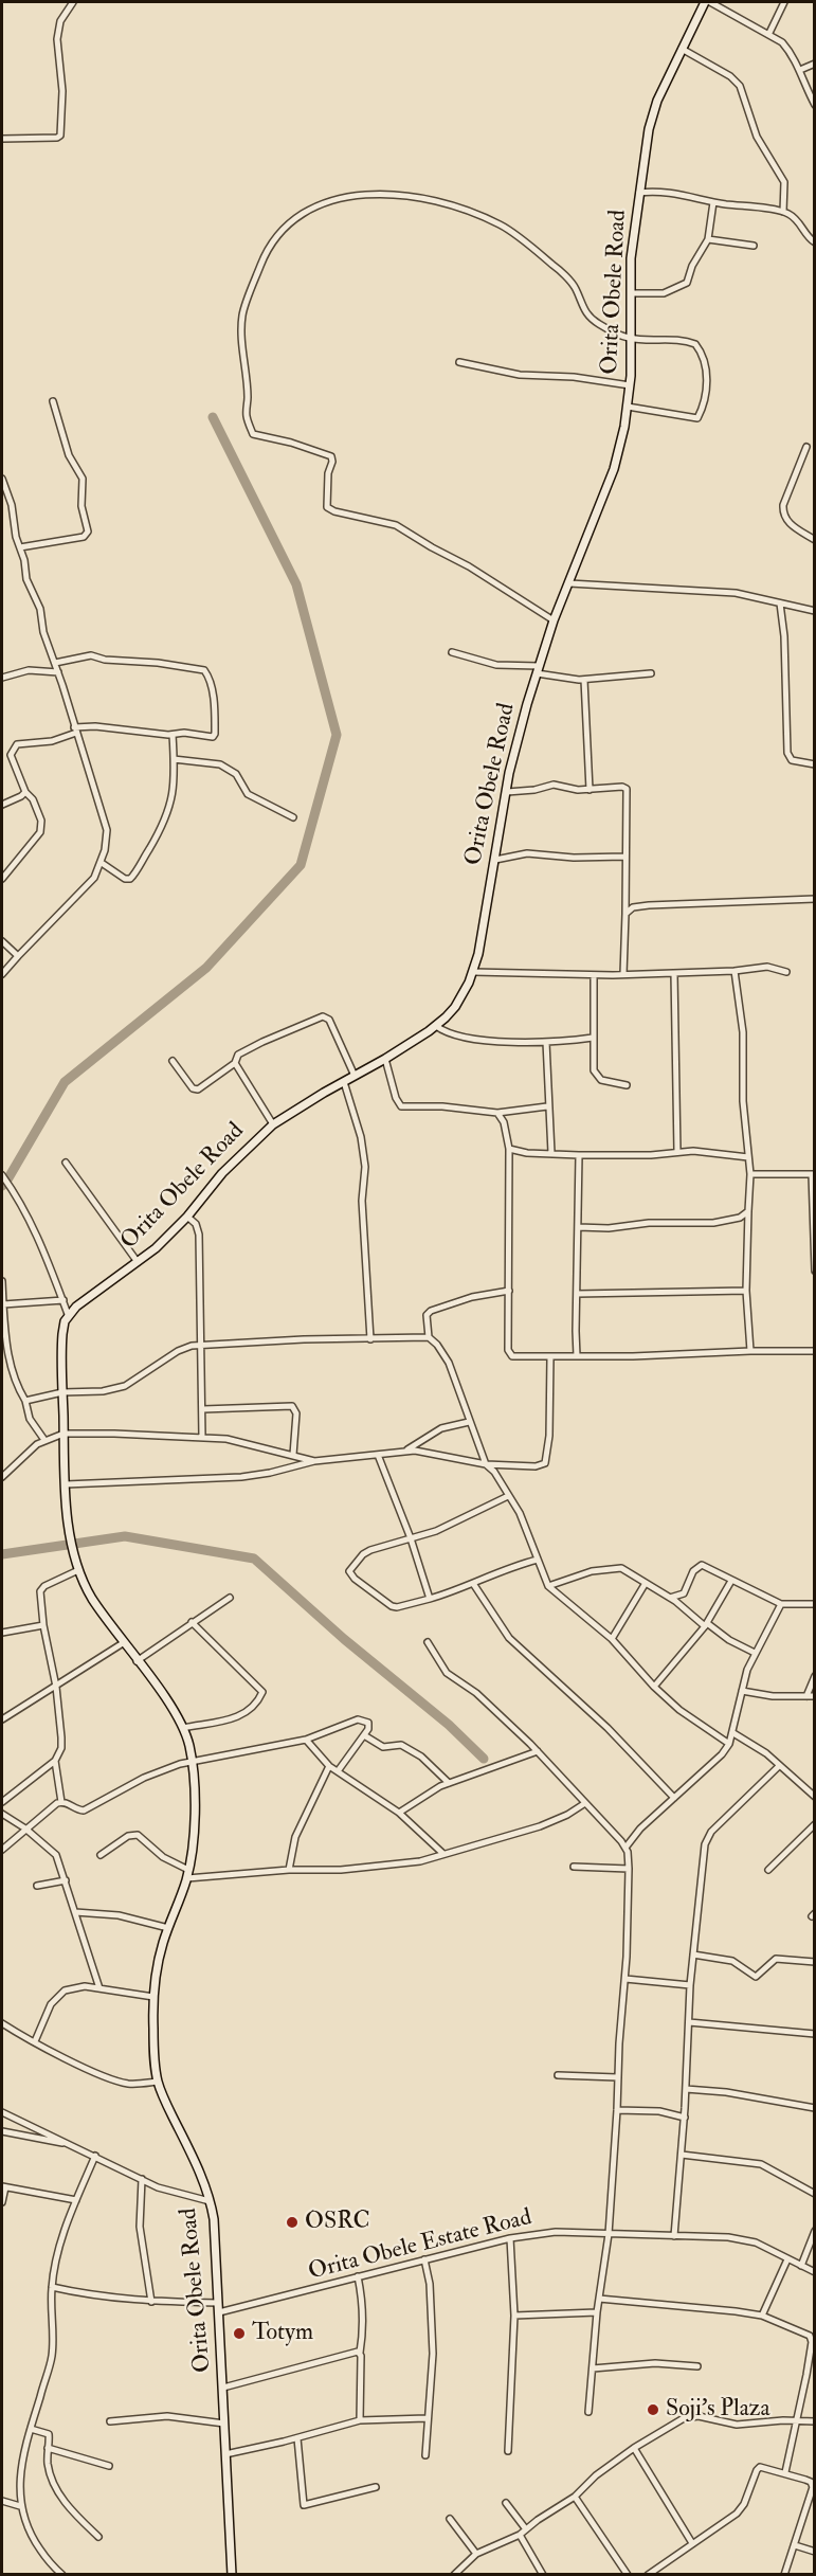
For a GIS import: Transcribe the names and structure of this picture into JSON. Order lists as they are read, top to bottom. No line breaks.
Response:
{"streets":{"main road":["Orita Obele Road"],"street":["Orita Obele Estate Road"]},"crossings":[["Orita Obele Road","Orita Obele Estate Road"]],"places":["OSRC","Totym","Soji's Plaza"]}
